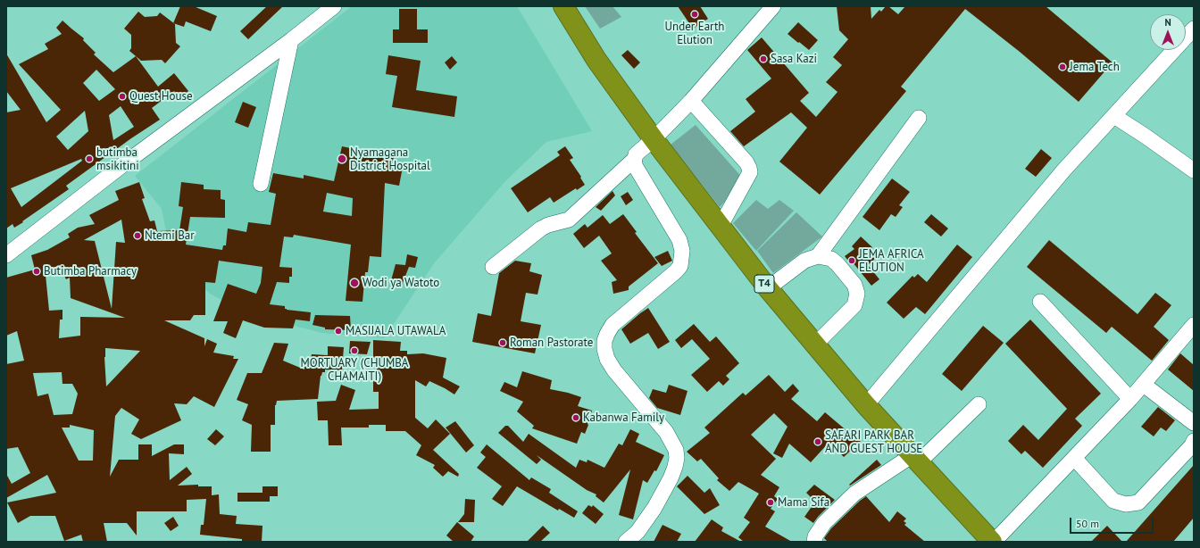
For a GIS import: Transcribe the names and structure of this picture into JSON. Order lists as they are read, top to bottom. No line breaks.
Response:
{"streets":{"highway":["T4"]},"places":["Under Earth Elution","Sasa Kazi","Jema Tech","Quest House","butimba msikitini","Nyamagana District Hospital","Ntemi Bar","JEMA AFRICA ELUTION","Butimba Pharmacy","Wodi ya Watoto","MASIJALA UTAWALA","Roman Pastorate","MORTUARY (CHUMBA CHAMAITI)","Kabanwa Family","SAFARI PARK BAR AND GUEST HOUSE","Mama Sifa"],"scale_bar":"50 m","north":"top"}
